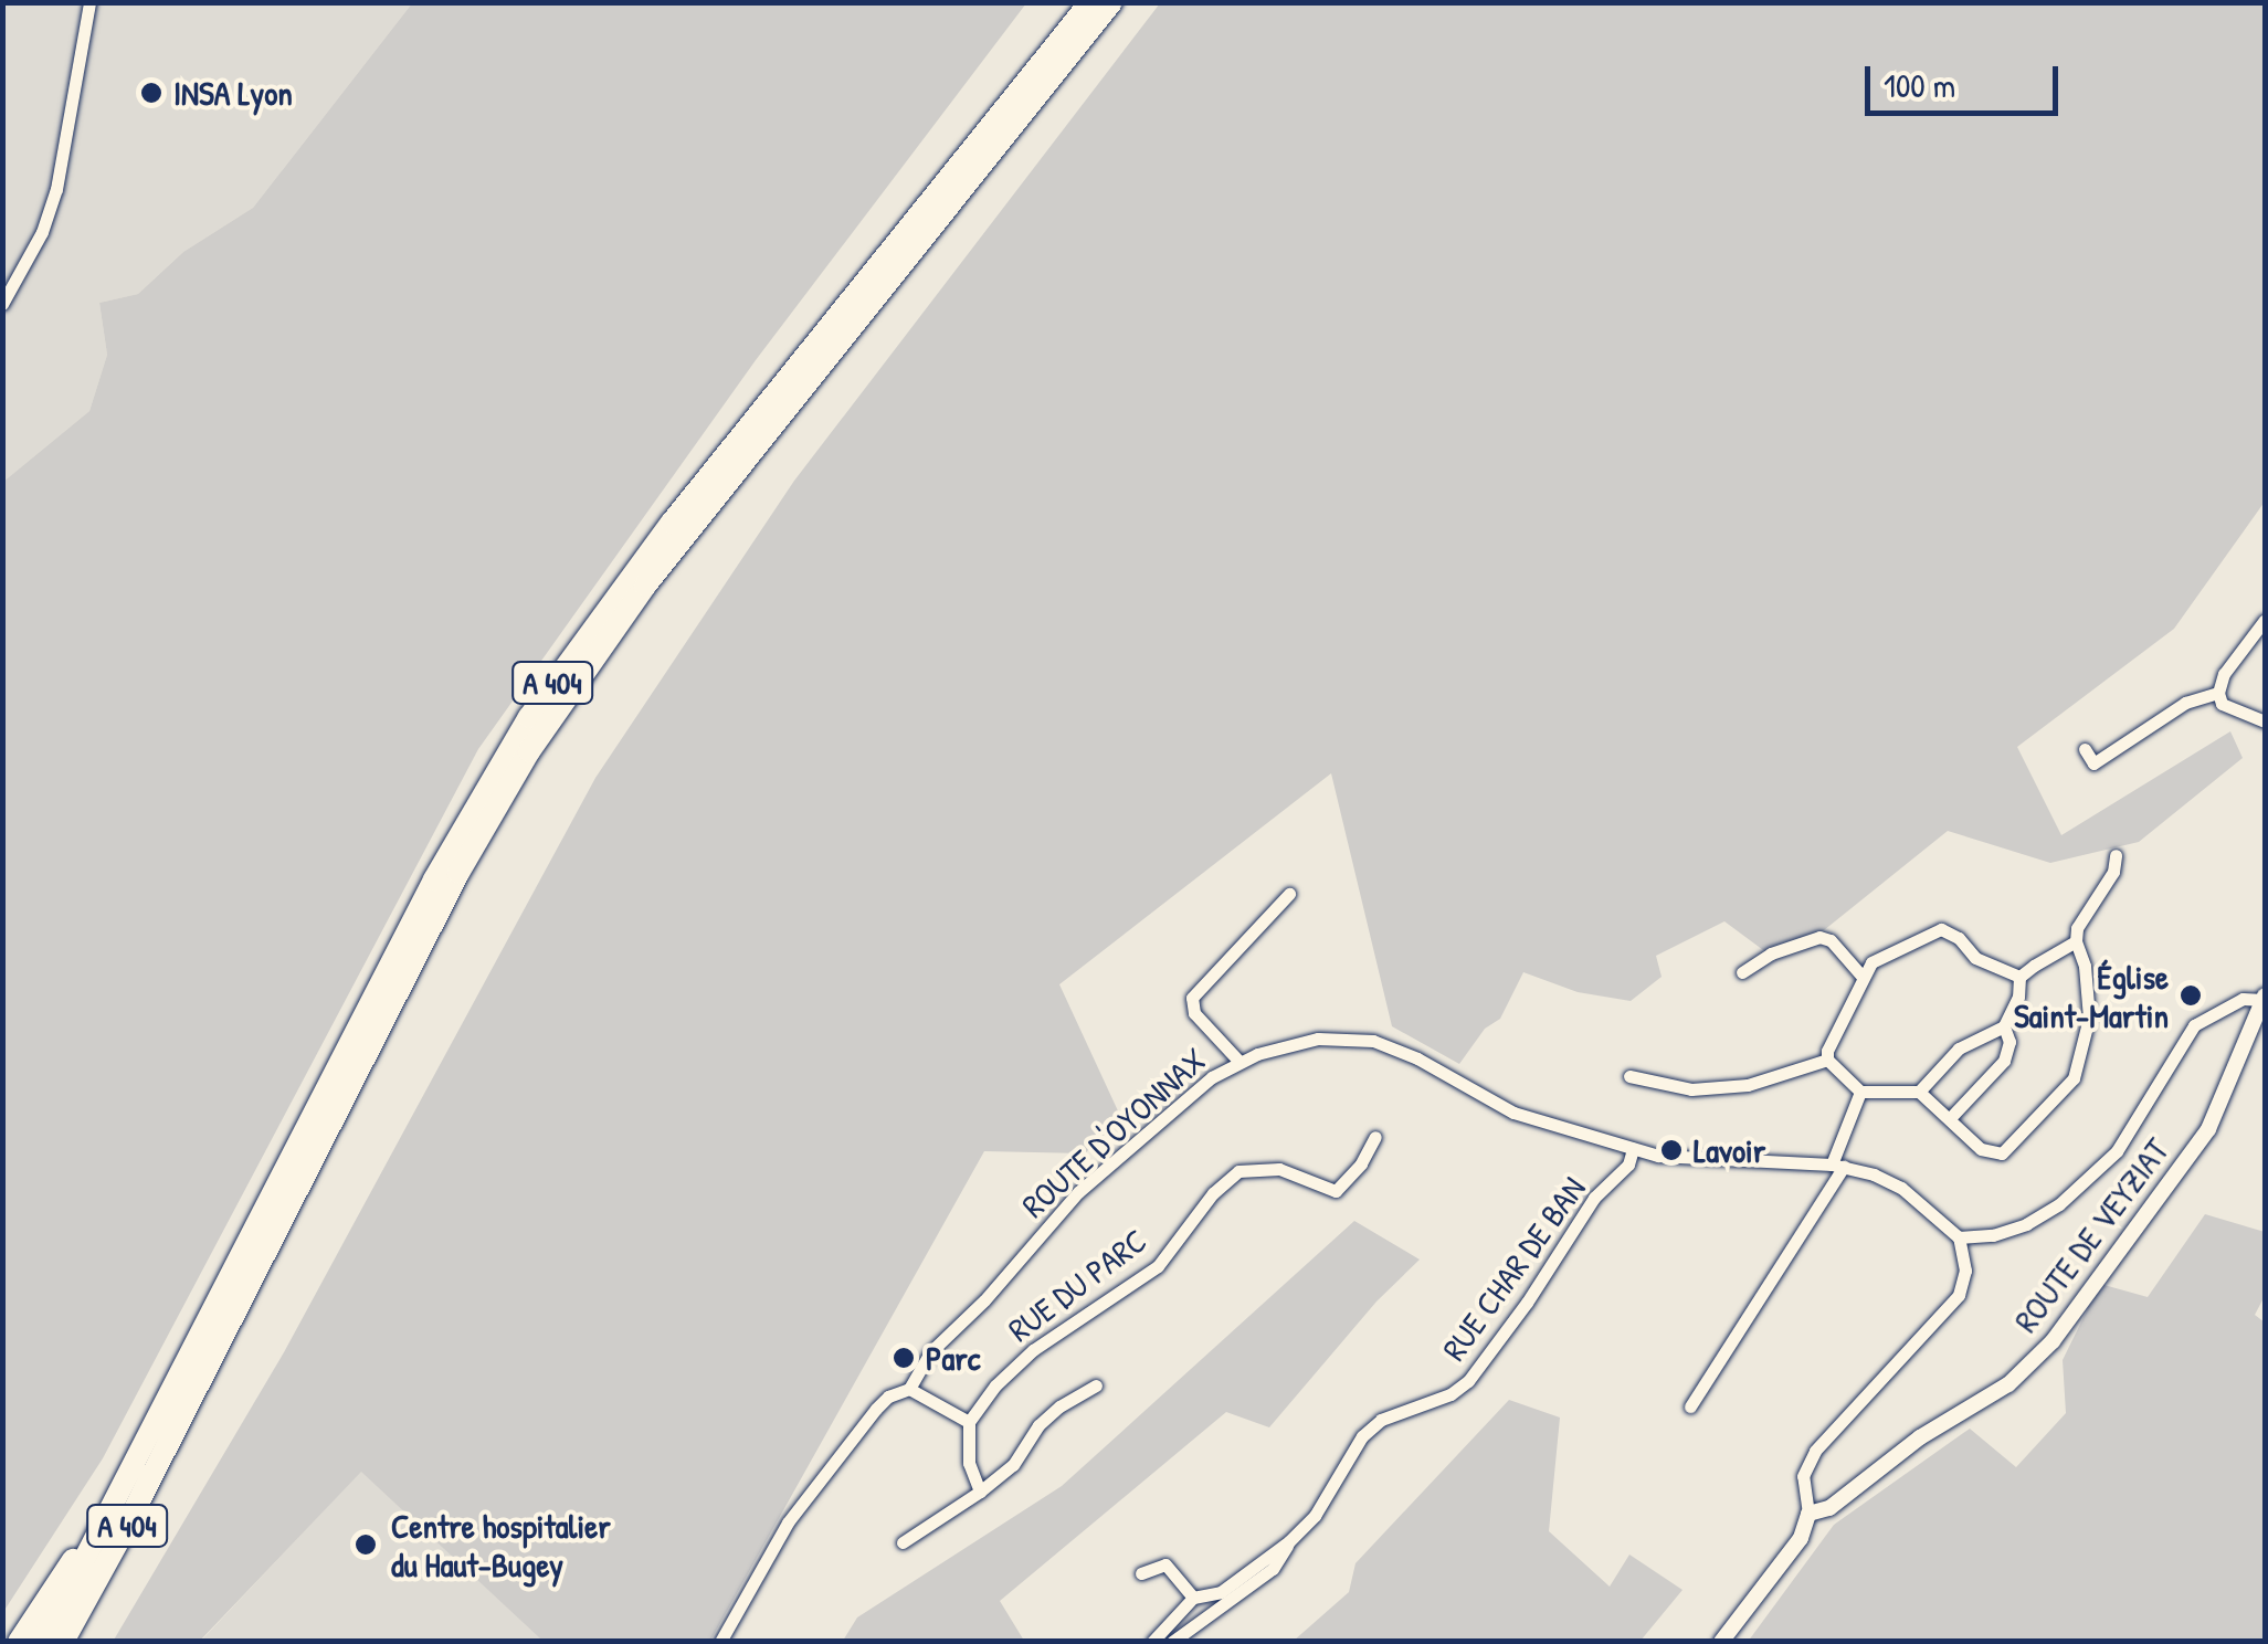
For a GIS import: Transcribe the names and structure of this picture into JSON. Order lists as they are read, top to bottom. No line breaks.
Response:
{"streets":{"highway":["A 404"],"street":["ROUTE D'OYONNAX","ROUTE DE VEYZIAT","RUE CHAR DE BAN","RUE DU PARC"]},"crossings":[["ROUTE D'OYONNAX","RUE CHAR DE BAN"]],"places":["INSA Lyon","Église Saint-Martin","Lavoir","Parc","Centre hospitalier du Haut-Bugey"],"scale_bar":"100 m"}
